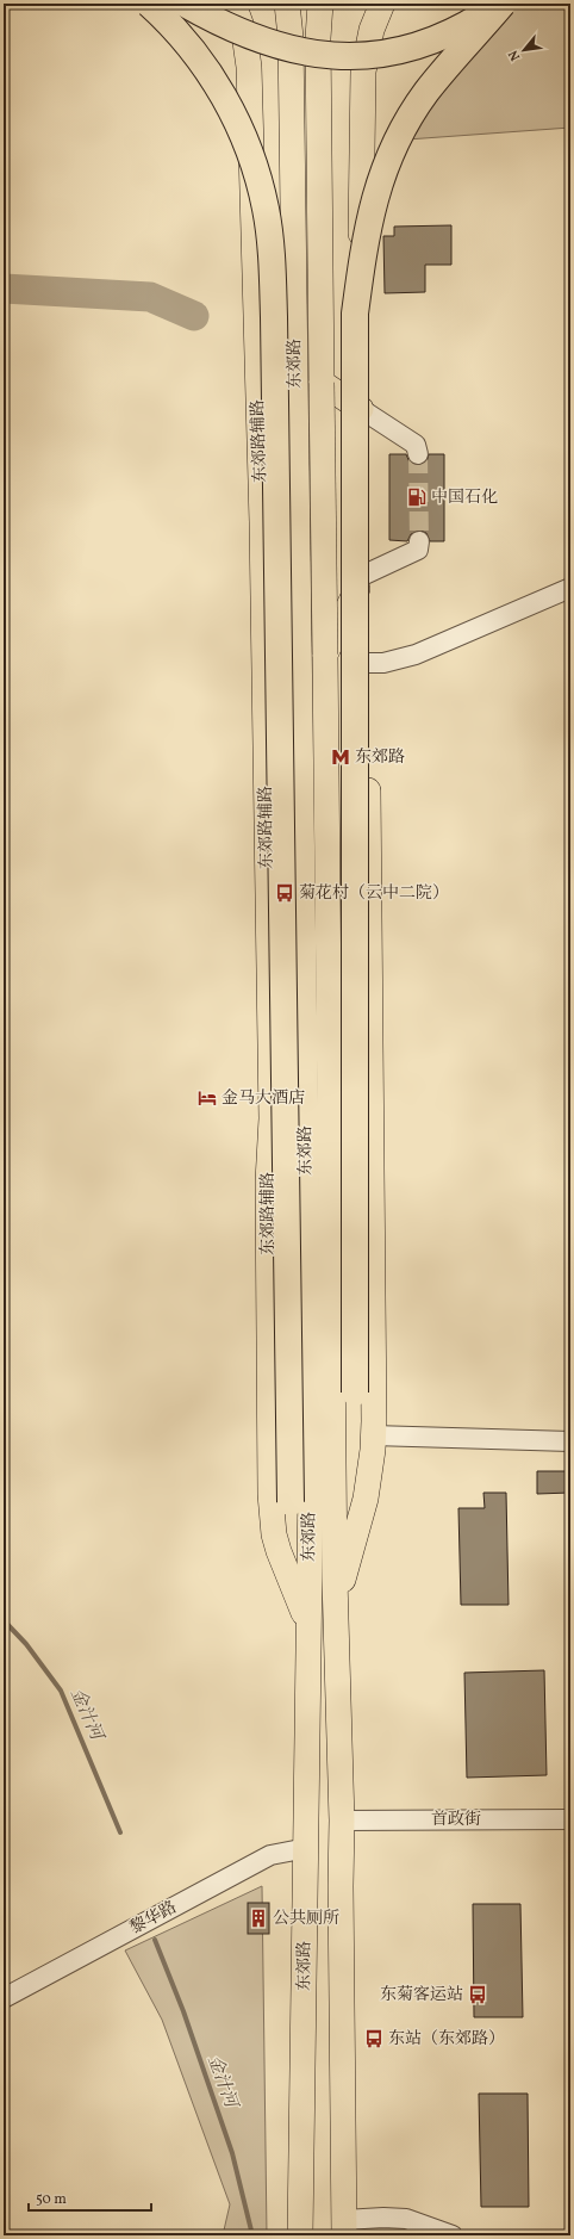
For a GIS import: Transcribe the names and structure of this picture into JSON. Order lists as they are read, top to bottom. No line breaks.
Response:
{"streets":{"main road":["东郊路","东郊路辅路"],"street":["首政街","黎华路"]},"crossings":[["东郊路","东郊路辅路"],["东郊路","首政街"],["东郊路","黎华路"]],"water":["金汁河"],"places":{"fuel station":["中国石化"],"metro station":["东郊路"],"bus stop":["菊花村（云中二院）","东菊客运站","东站（东郊路）"],"hotel":["金马大酒店"],"building":["公共厕所"]},"scale_bar":"50 m","north":"bottom left"}
